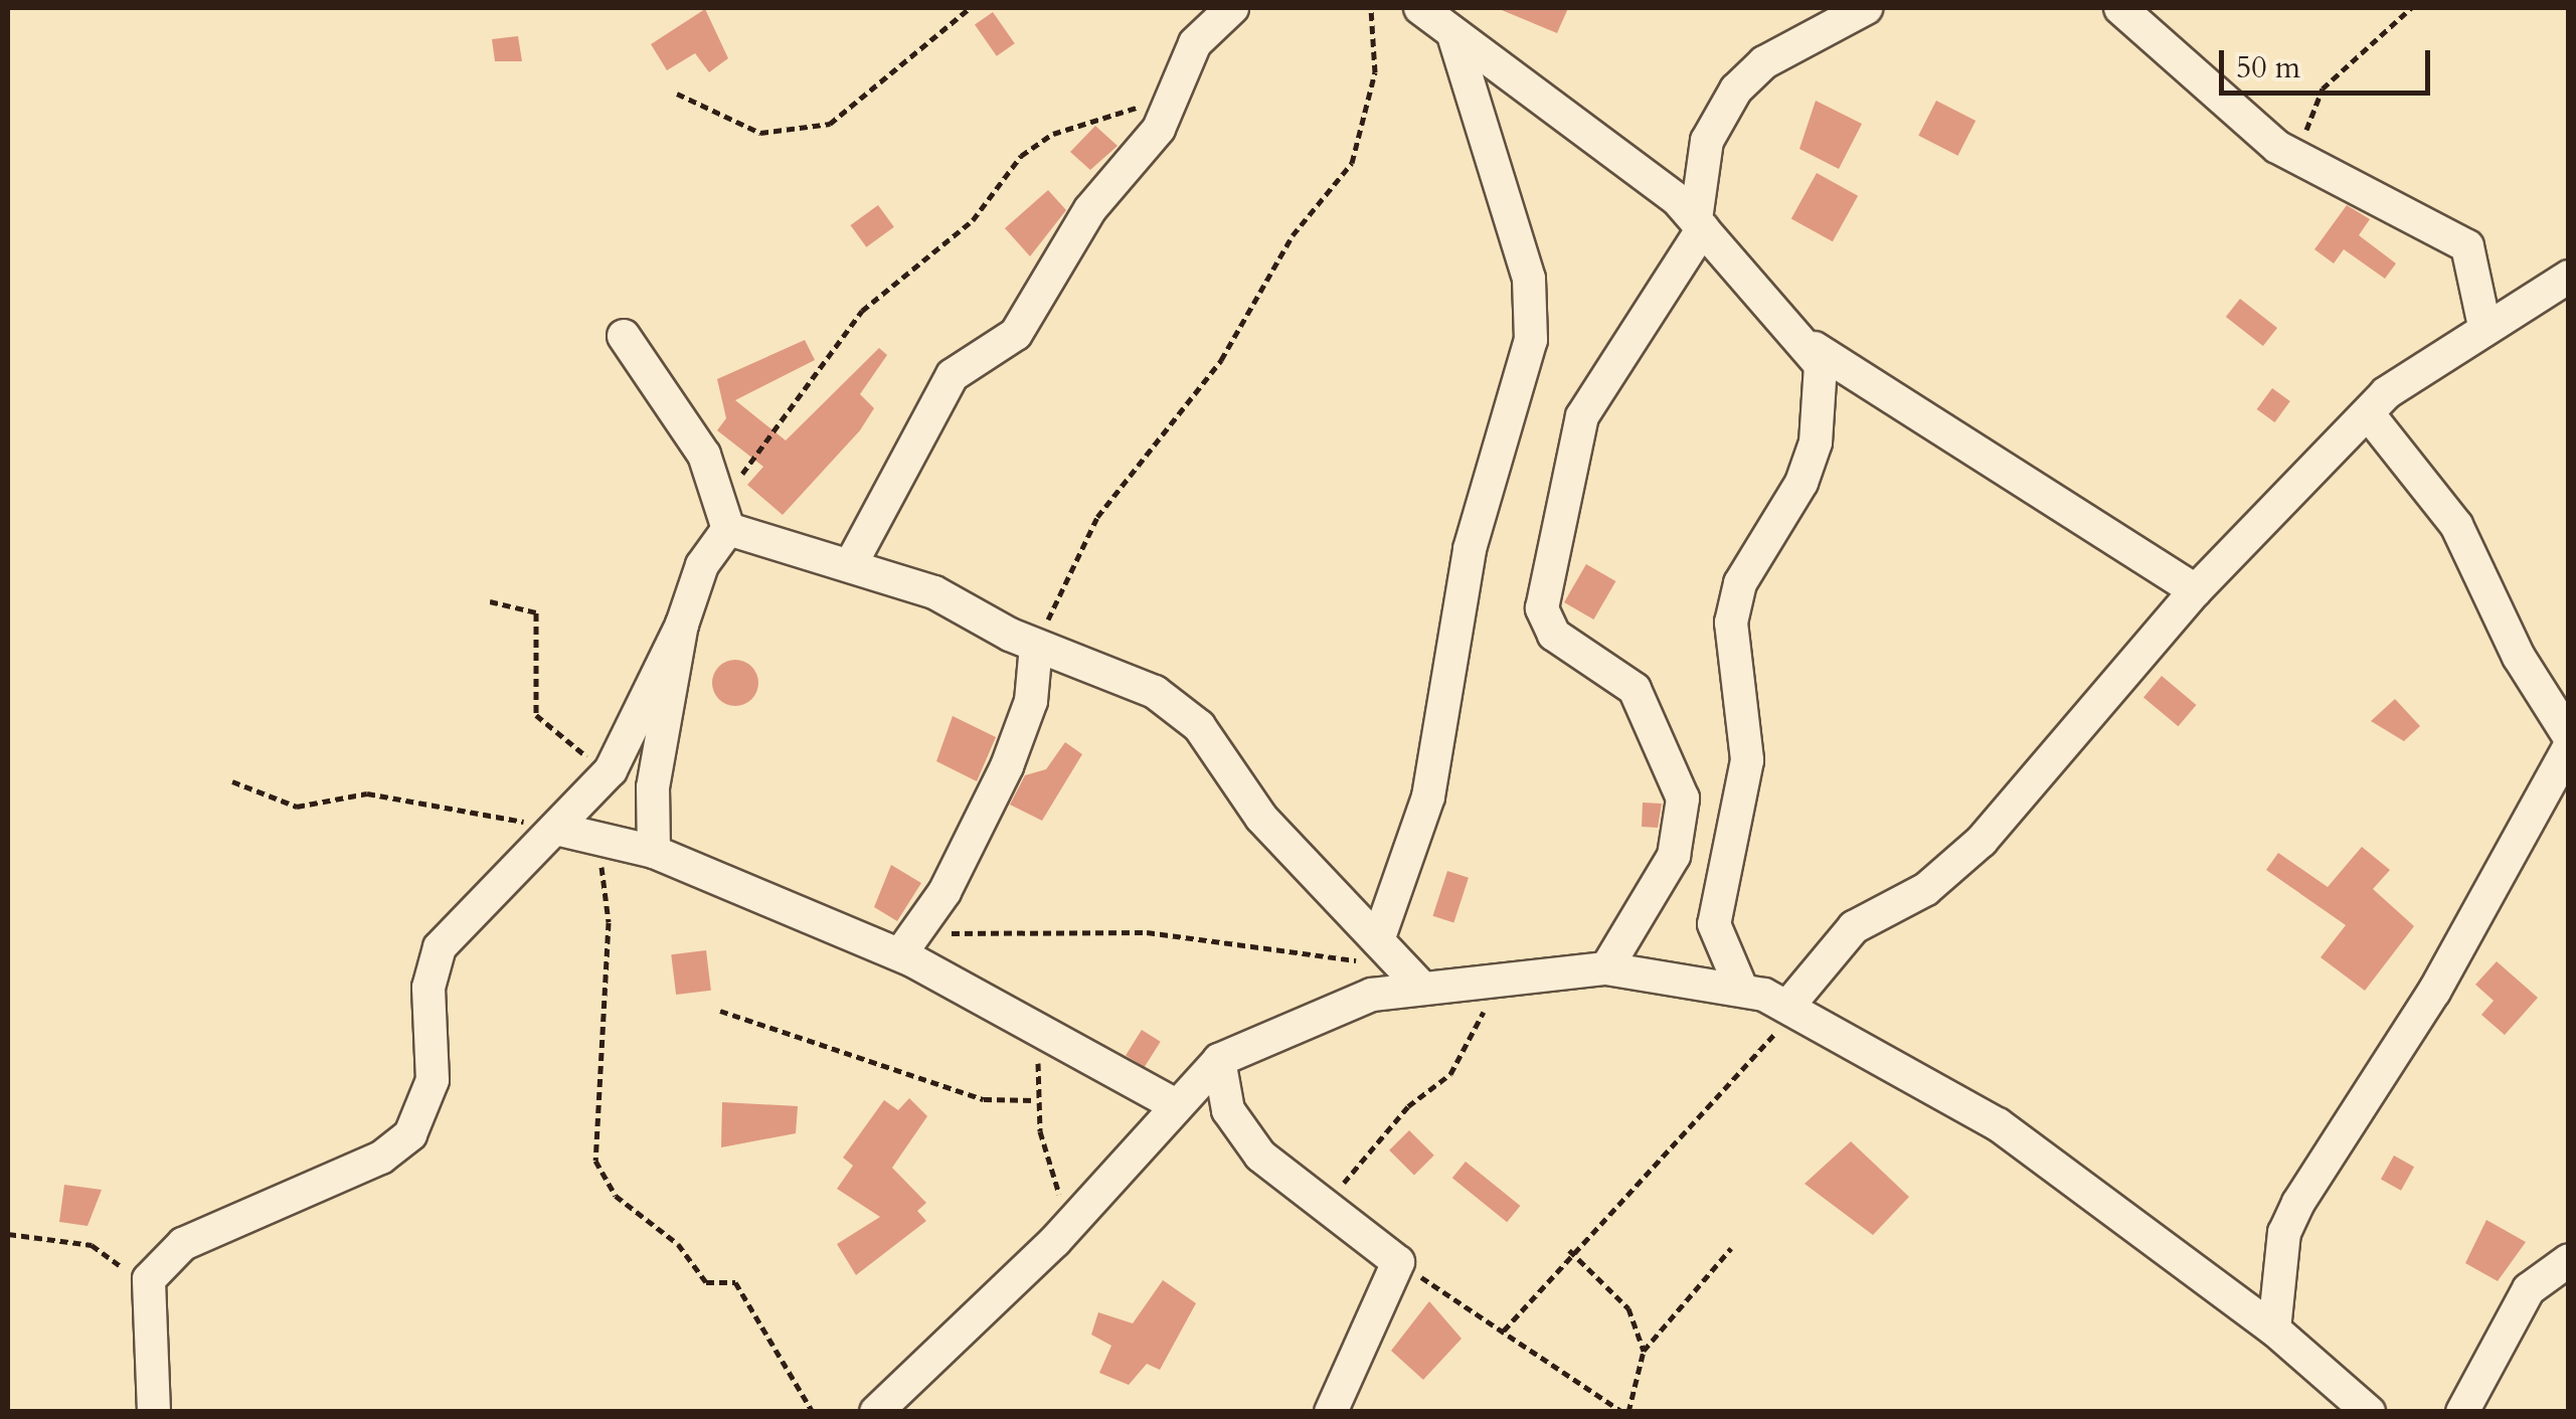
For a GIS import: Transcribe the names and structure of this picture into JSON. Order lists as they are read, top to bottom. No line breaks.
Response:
{"scale_bar":"50 m"}
